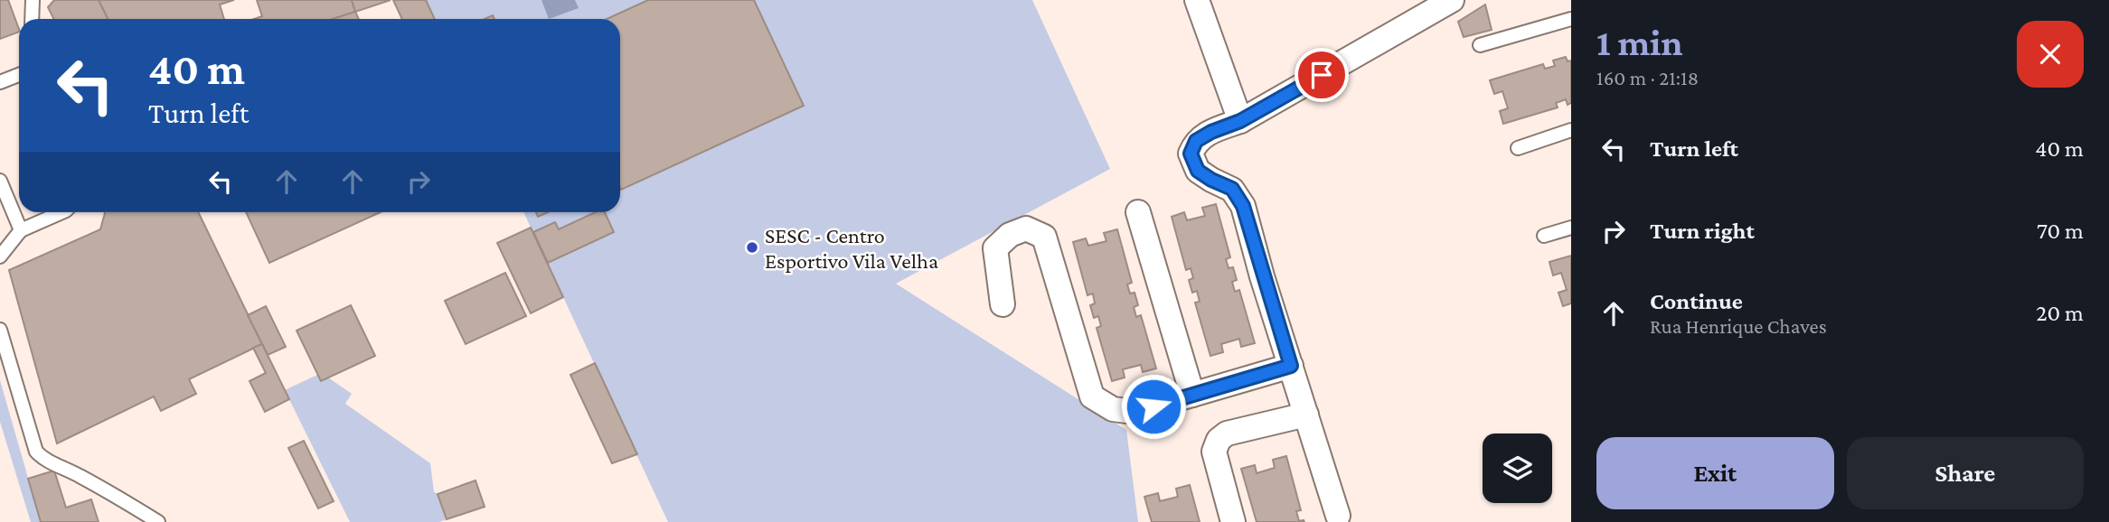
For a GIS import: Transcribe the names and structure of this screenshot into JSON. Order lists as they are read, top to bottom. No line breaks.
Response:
{"places":["SESC - Centro Esportivo Vila Velha"],"page":{"heading":["1 min","160 m · 21:18"],"turn":["40 m","Turn left"],"list":[{"name":"Turn left","value":"40 m"},{"name":"Turn right","value":"70 m"},{"name":"Continue","note":"Rua Henrique Chaves","value":"20 m"}],"buttons":["Exit","Share"]}}
